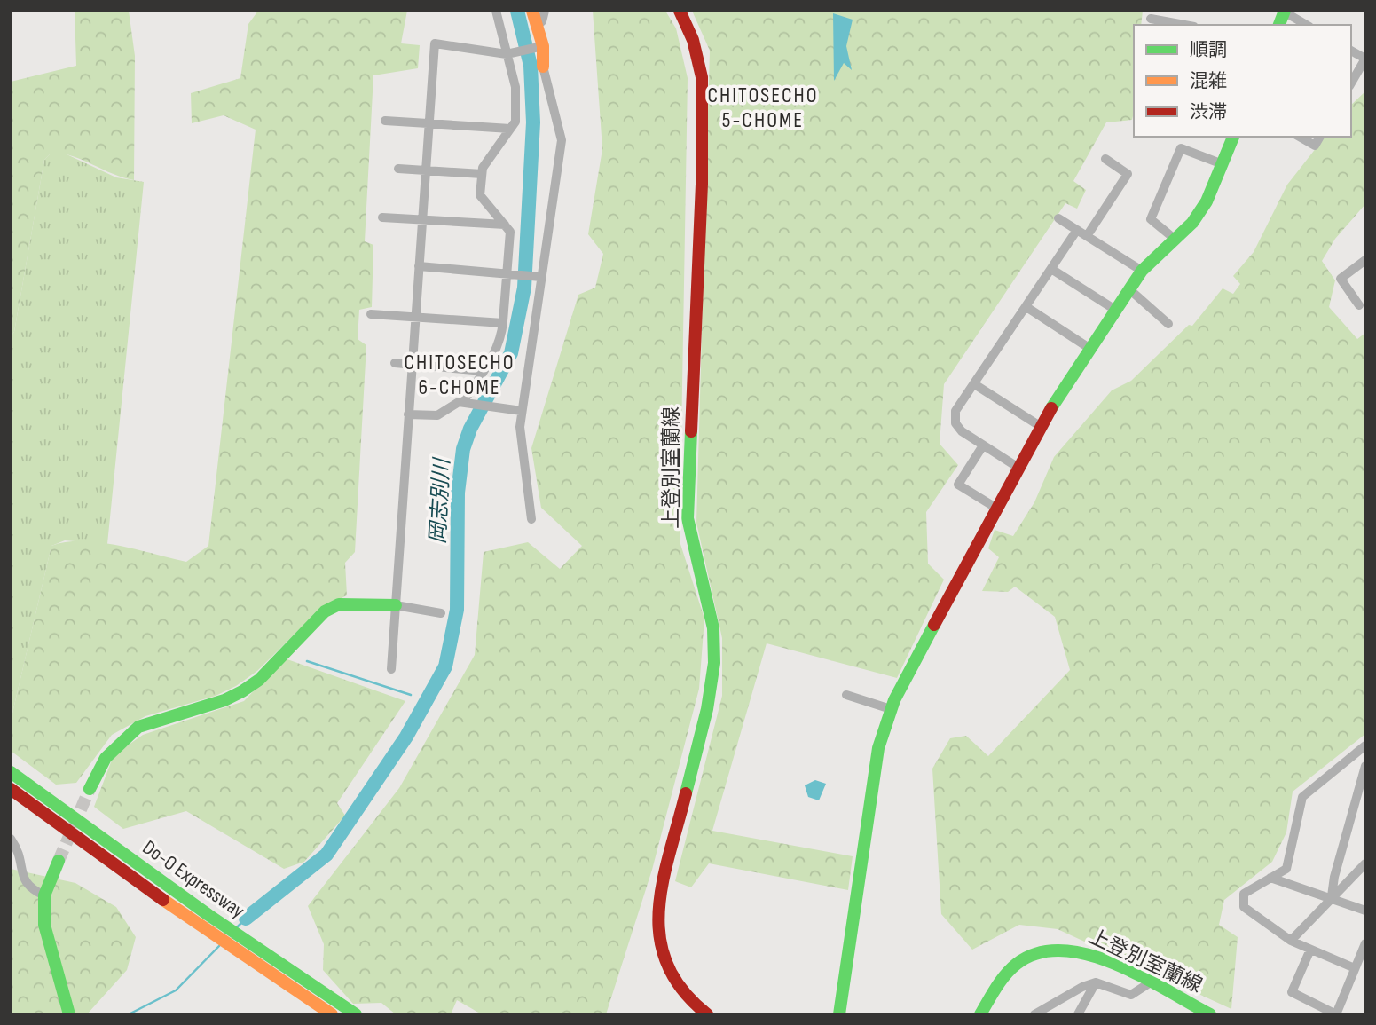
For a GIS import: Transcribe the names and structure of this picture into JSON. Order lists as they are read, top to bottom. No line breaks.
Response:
{"streets":{"main road":["上登別室蘭線","Do-O Expressway"]},"districts":["CHITOSECHO 5-CHOME","CHITOSECHO 6-CHOME"],"water":["岡志別川"],"legend":["順調","混雑","渋滞"]}
